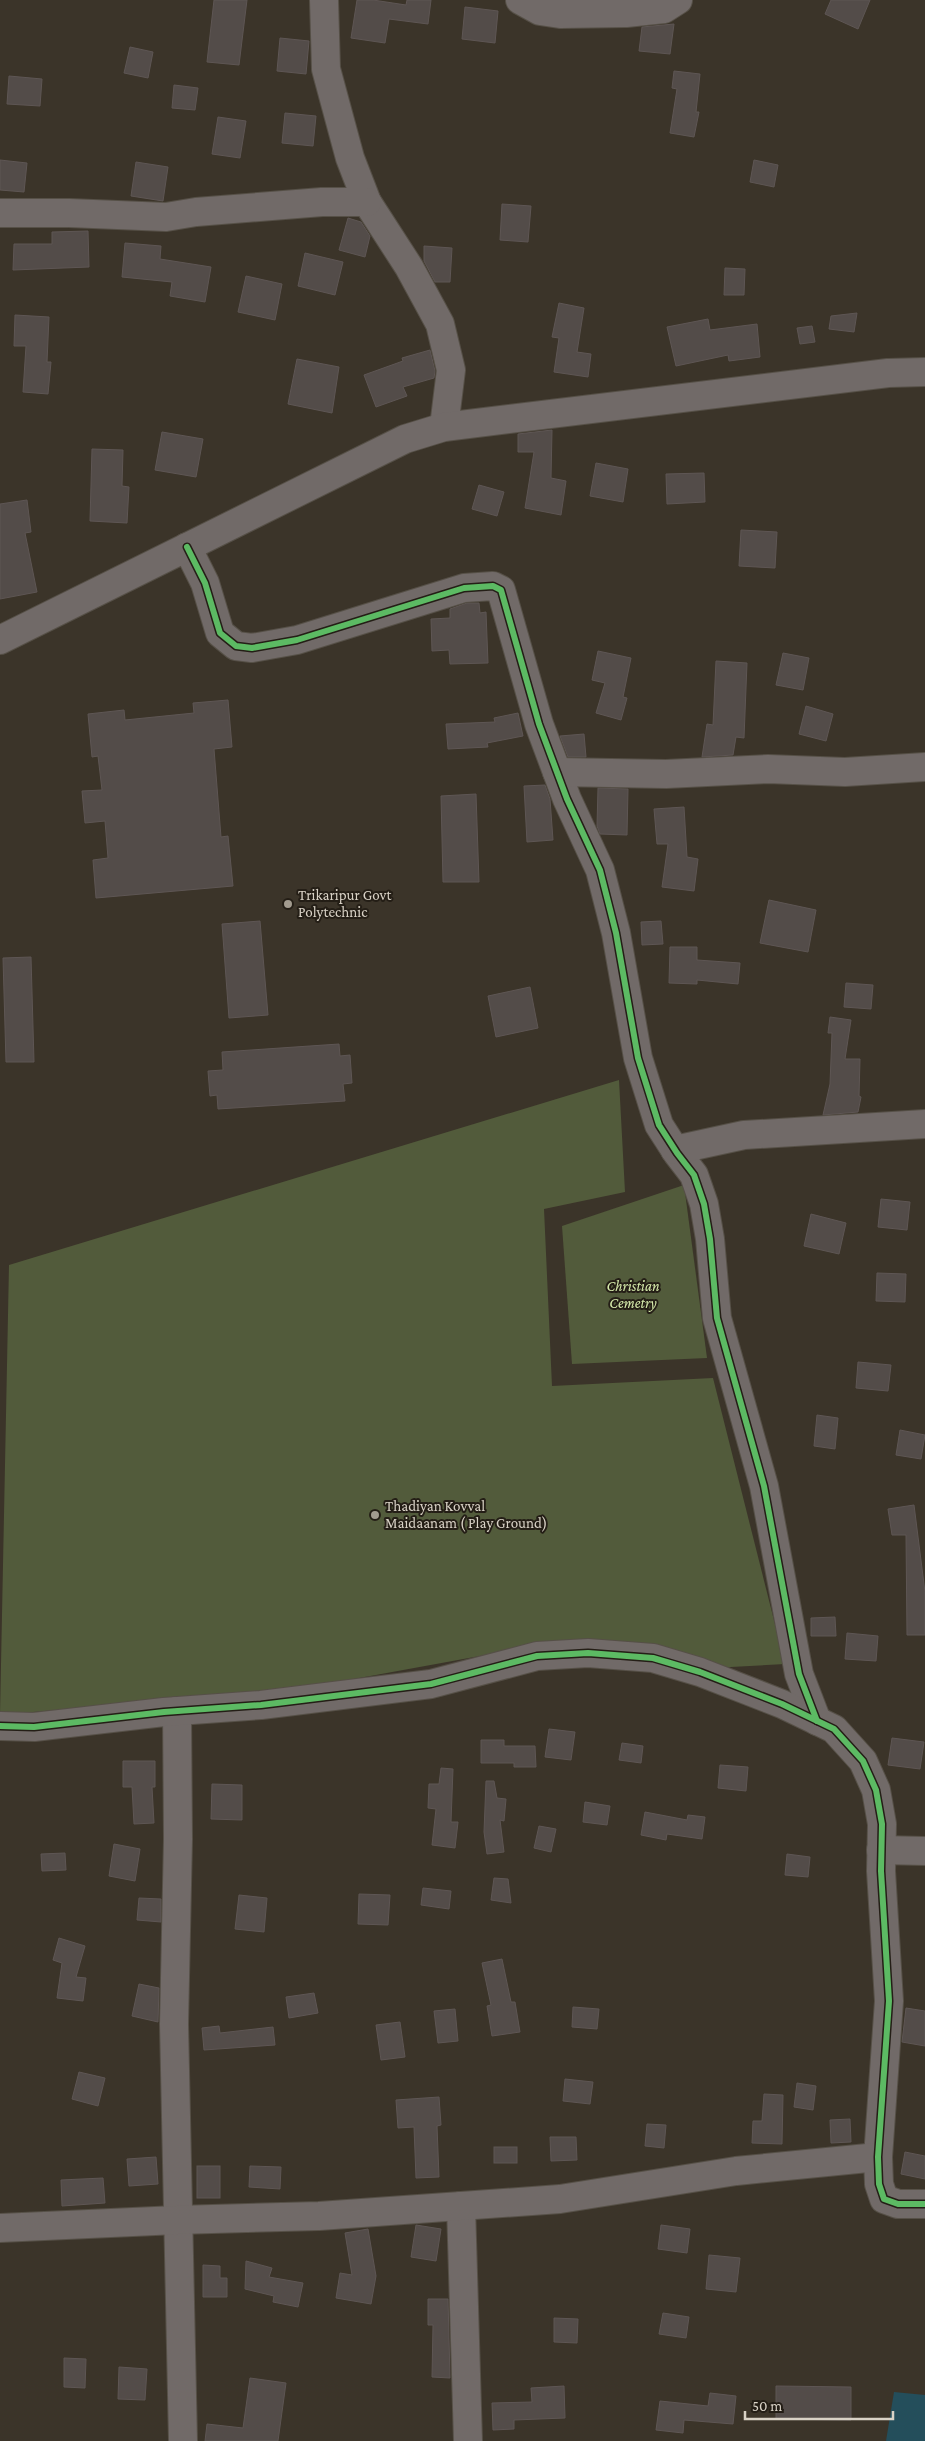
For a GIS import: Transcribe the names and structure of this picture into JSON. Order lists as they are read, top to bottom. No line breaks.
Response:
{"parks":["Christian Cemetry"],"places":["Trikaripur Govt Polytechnic","Thadiyan Kovval Maidaanam ( Play Ground)"],"scale_bar":"50 m"}
